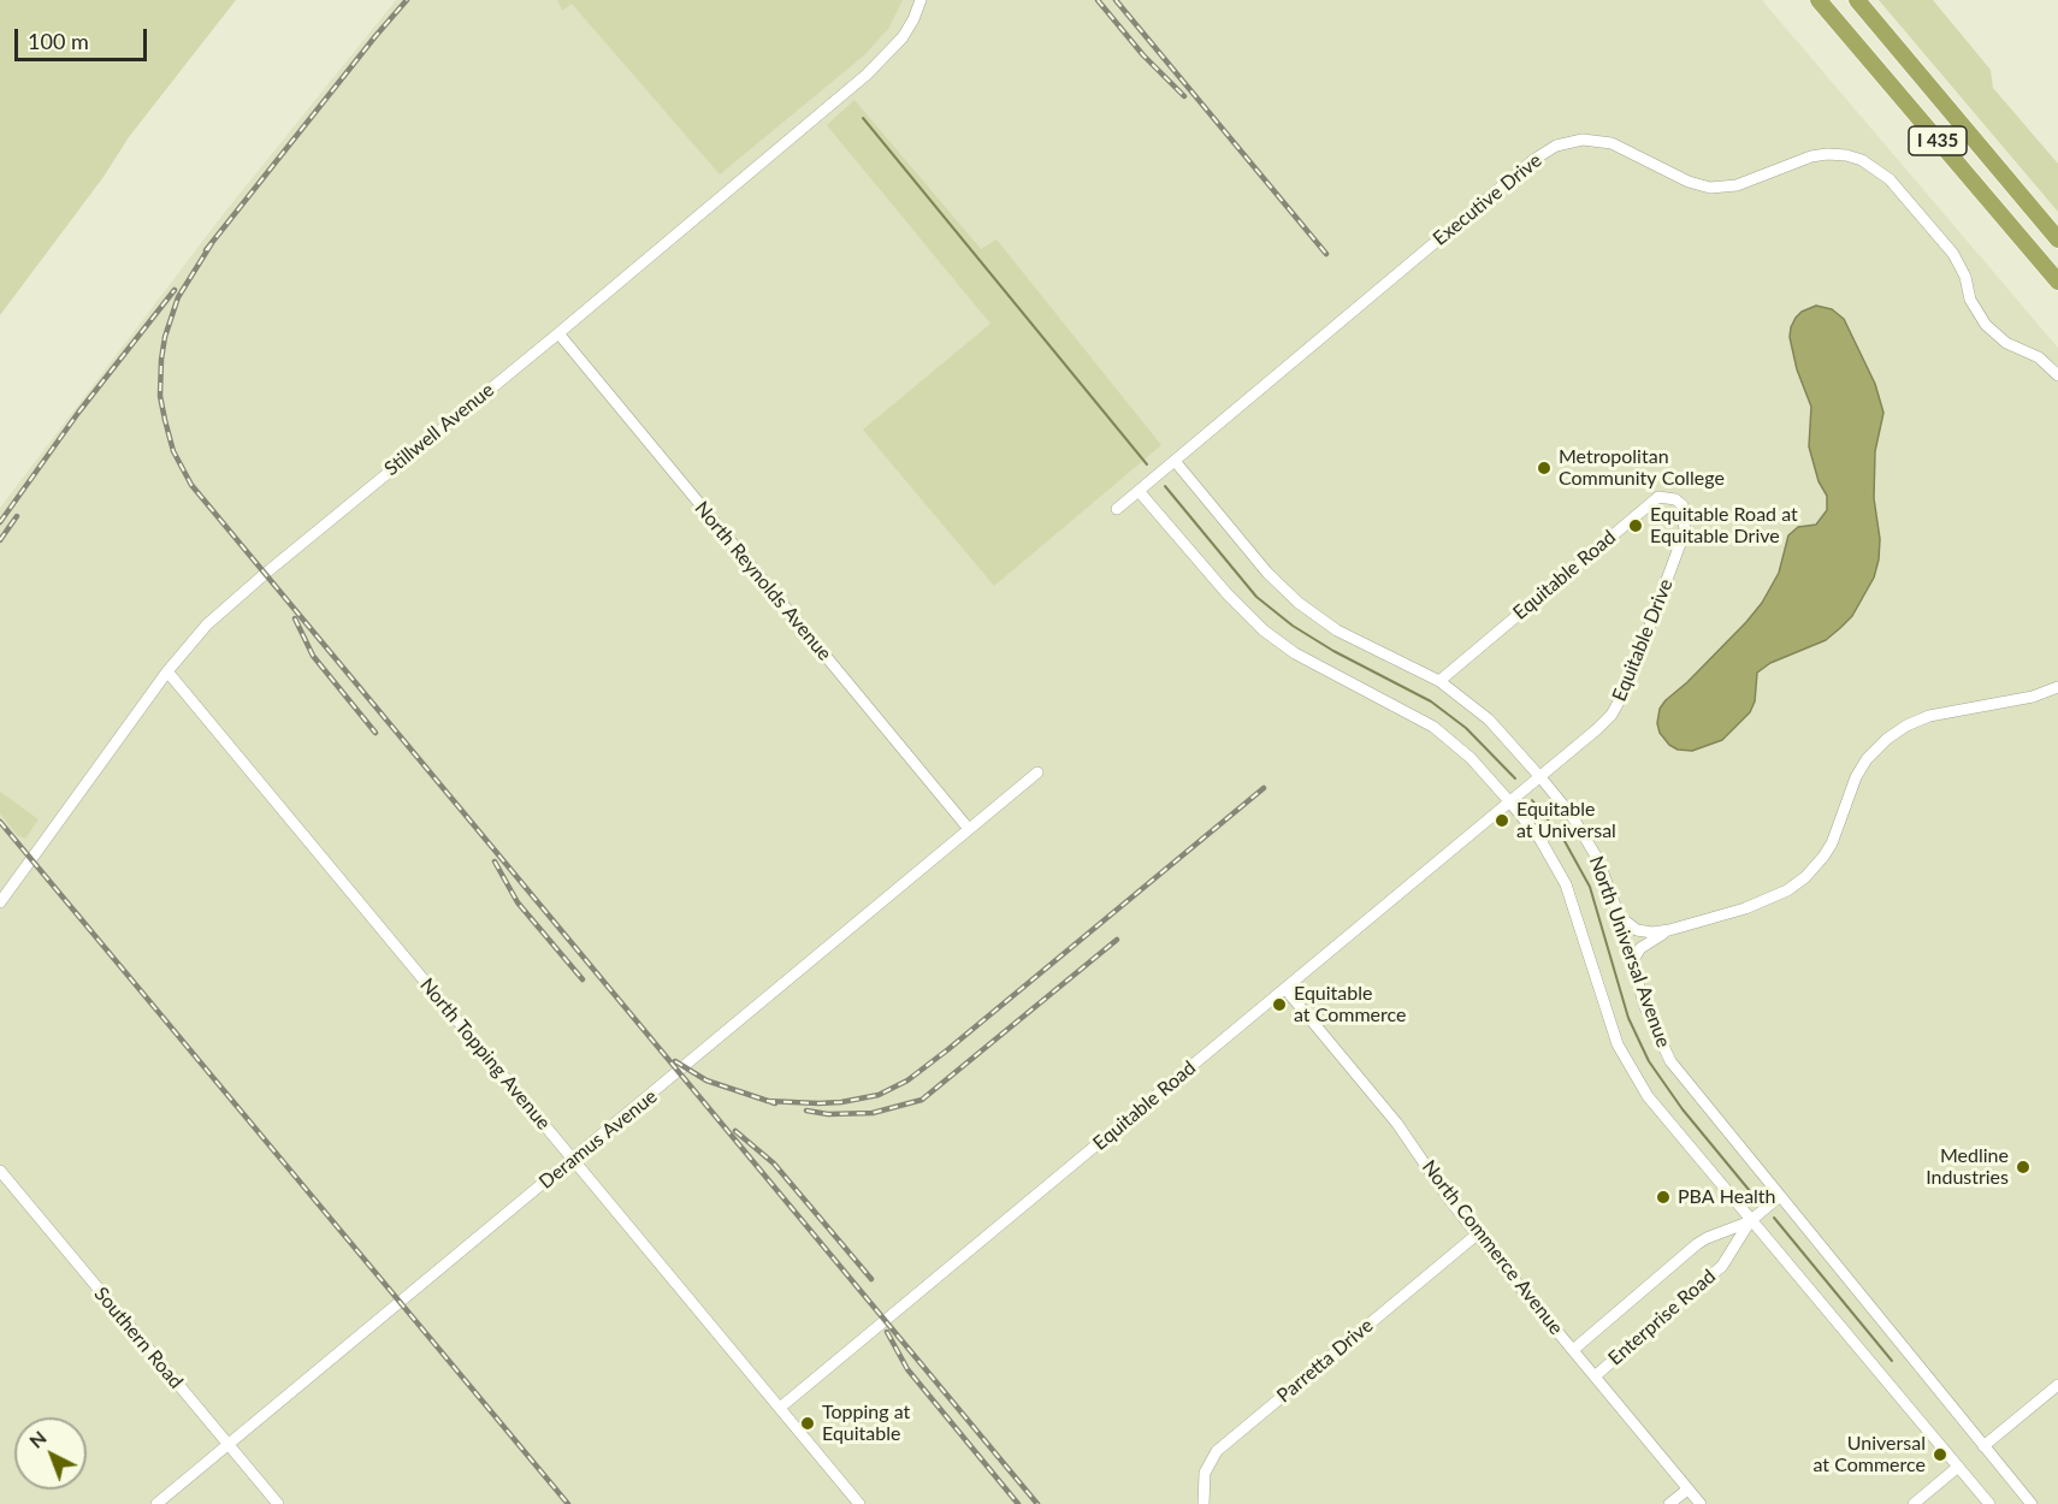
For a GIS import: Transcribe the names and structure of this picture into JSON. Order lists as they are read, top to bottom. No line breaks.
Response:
{"streets":{"highway":["I 435"],"street":["Executive Drive","Stillwell Avenue","Equitable Road","North Reynolds Avenue","Equitable Drive","North Universal Avenue","North Topping Avenue","Deramus Avenue","North Commerce Avenue","Enterprise Road","Southern Road","Parretta Drive"]},"crossings":[["Executive Drive","North Universal Avenue"],["Stillwell Avenue","North Reynolds Avenue"],["Stillwell Avenue","North Topping Avenue"],["Equitable Road","Equitable Drive"],["Equitable Road","North Universal Avenue"],["Equitable Road","North Topping Avenue"],["Equitable Road","North Commerce Avenue"],["North Reynolds Avenue","Deramus Avenue"],["Equitable Drive","North Universal Avenue"],["North Universal Avenue","Enterprise Road"],["North Topping Avenue","Deramus Avenue"],["Deramus Avenue","Southern Road"],["North Commerce Avenue","Enterprise Road"],["North Commerce Avenue","Parretta Drive"]],"places":["Metropolitan Community College","Equitable Road at Equitable Drive","Equitable at Universal","Equitable at Commerce","Medline Industries","PBA Health","Topping at Equitable","Universal at Commerce"],"scale_bar":"100 m","north":"top left"}
